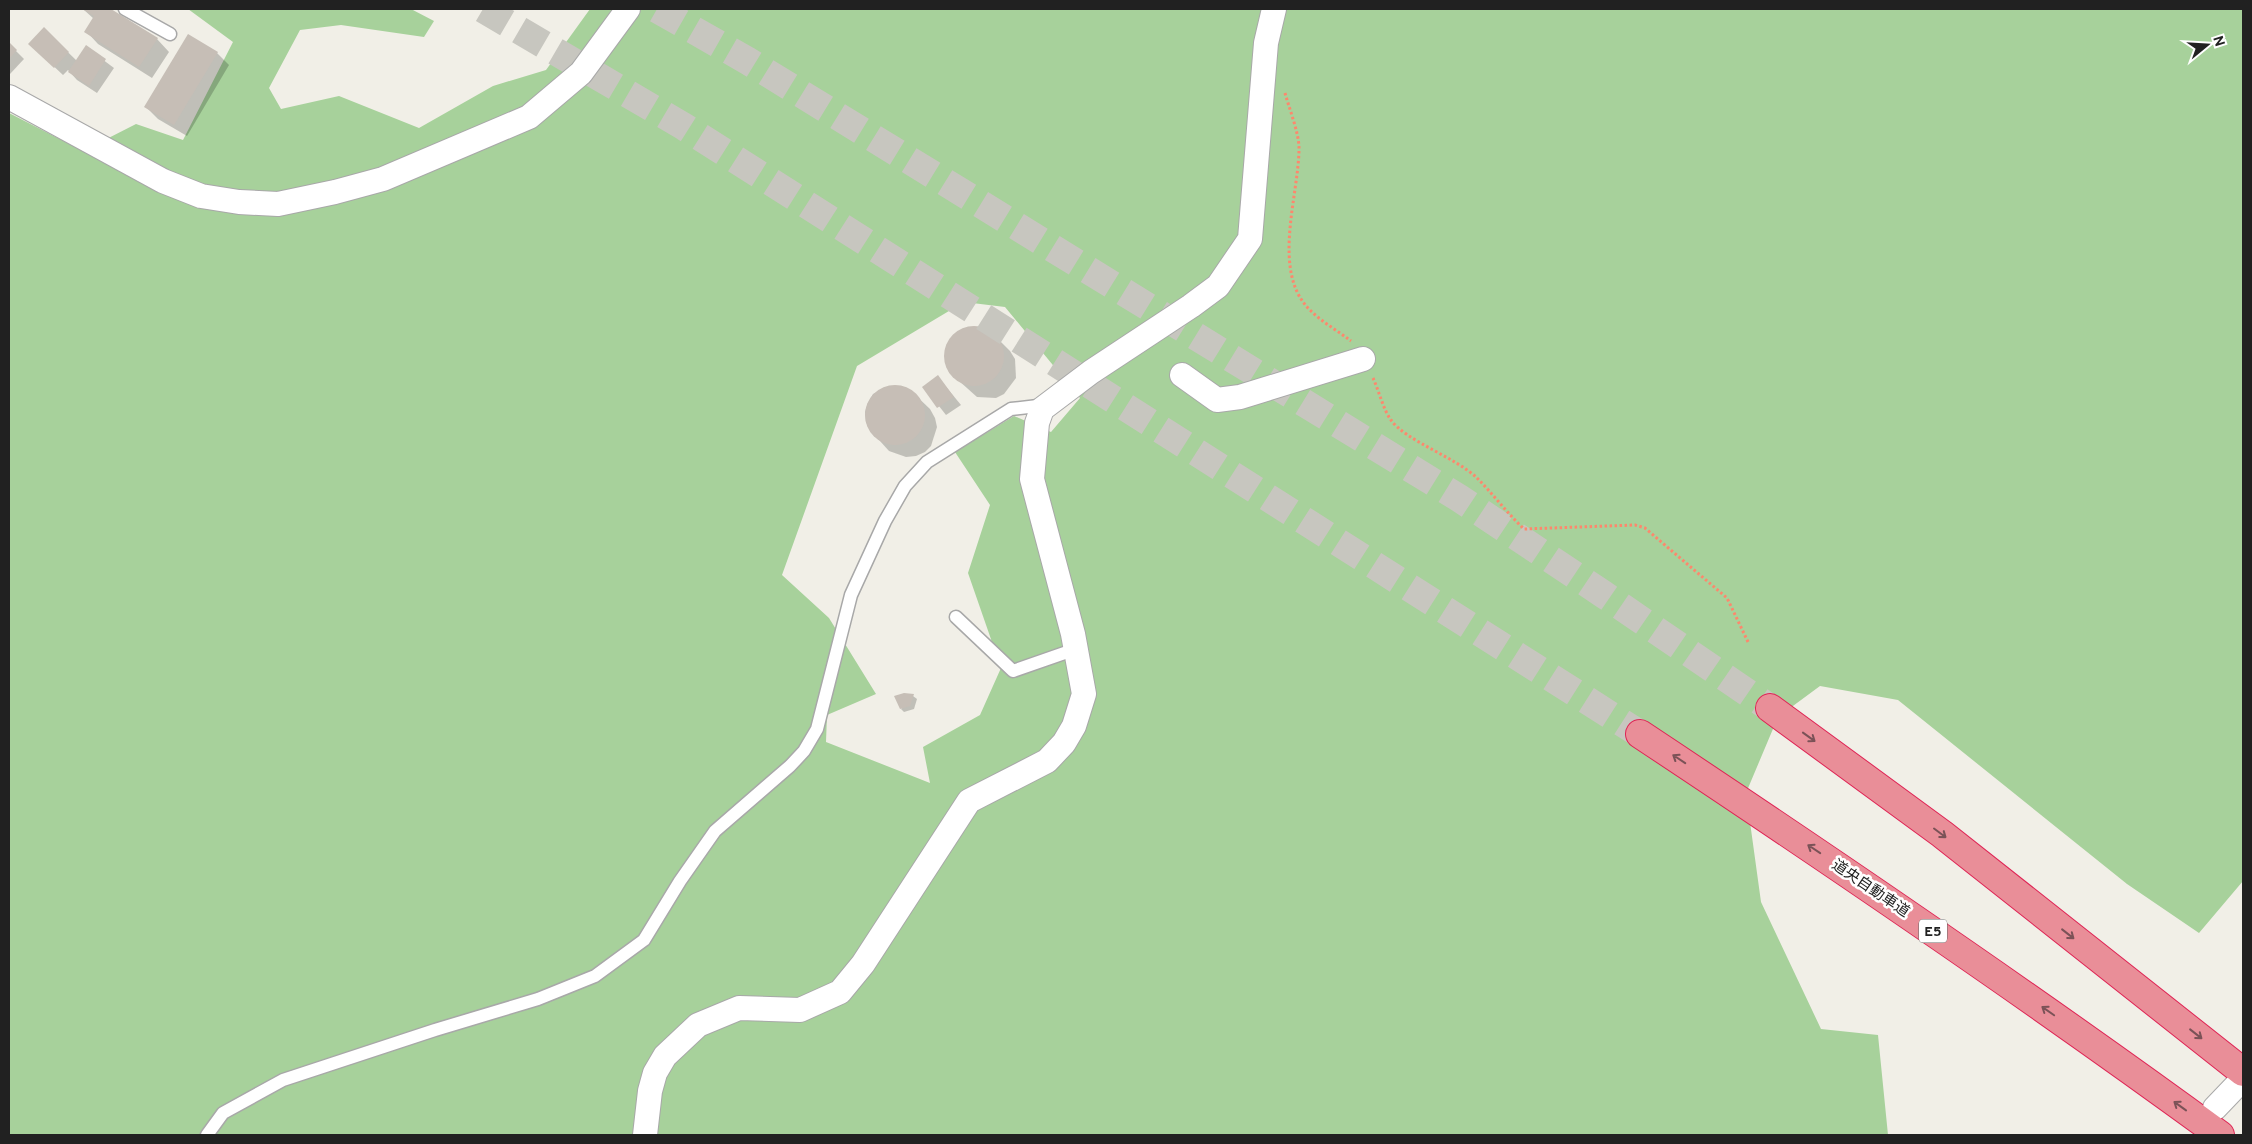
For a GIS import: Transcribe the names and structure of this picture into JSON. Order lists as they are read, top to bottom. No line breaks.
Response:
{"streets":{"highway":["道央自動車道","E5"]},"north":"right"}
